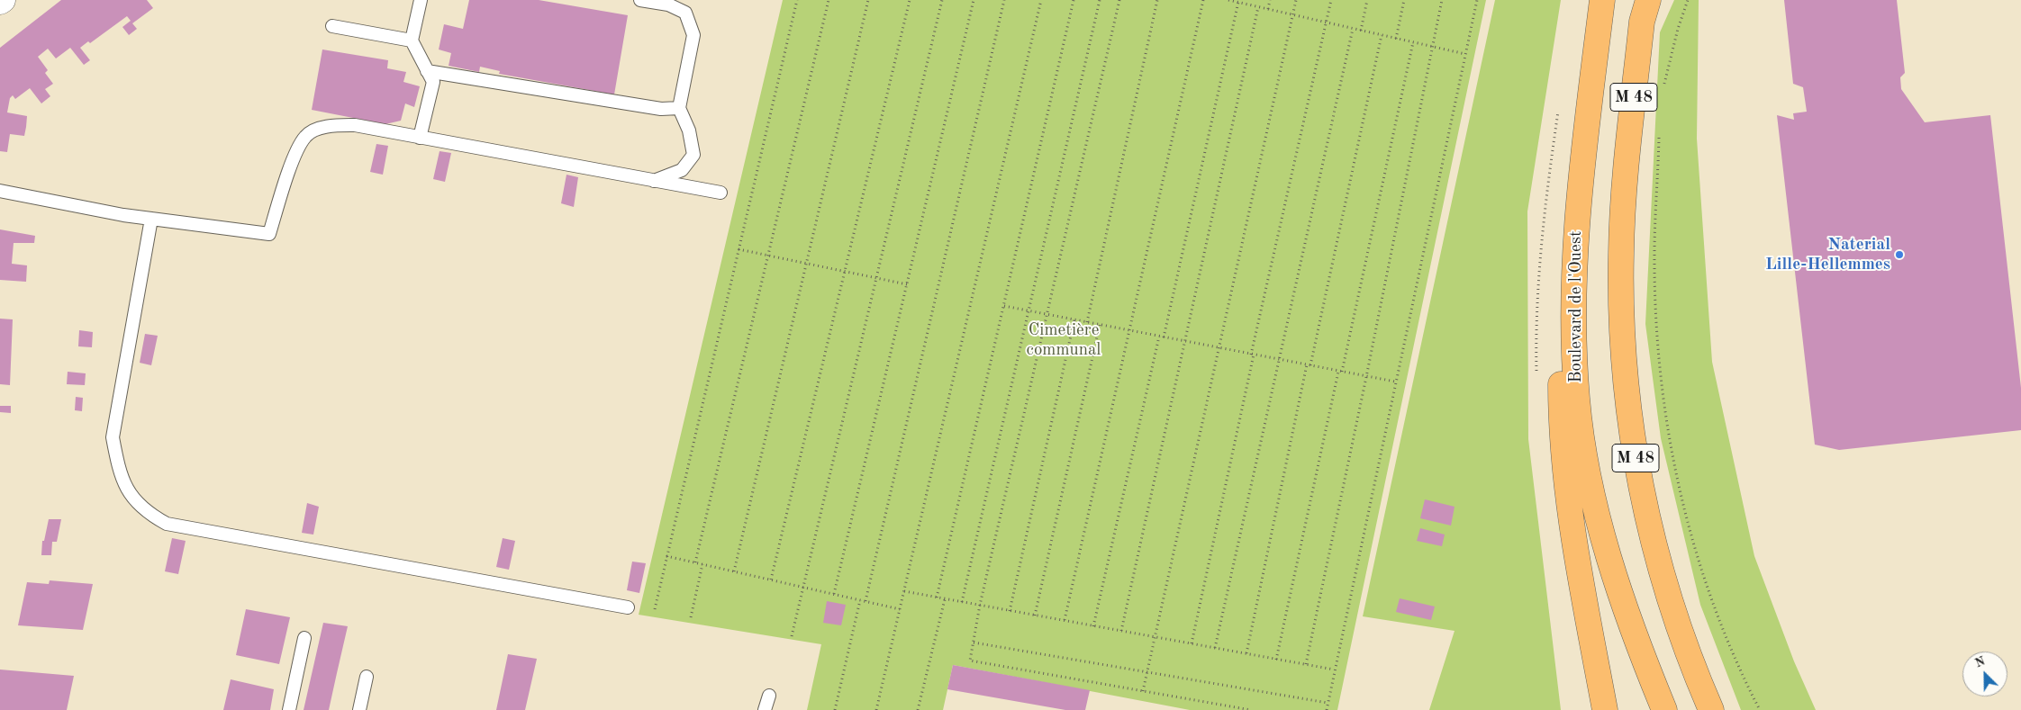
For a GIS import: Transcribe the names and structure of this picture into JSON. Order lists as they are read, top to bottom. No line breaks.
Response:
{"streets":{"main road":["M 48","Boulevard de l'Ouest"]},"parks":["Cimetière communal"],"places":["Naterial Lille-Hellemmes"],"north":"top left"}
